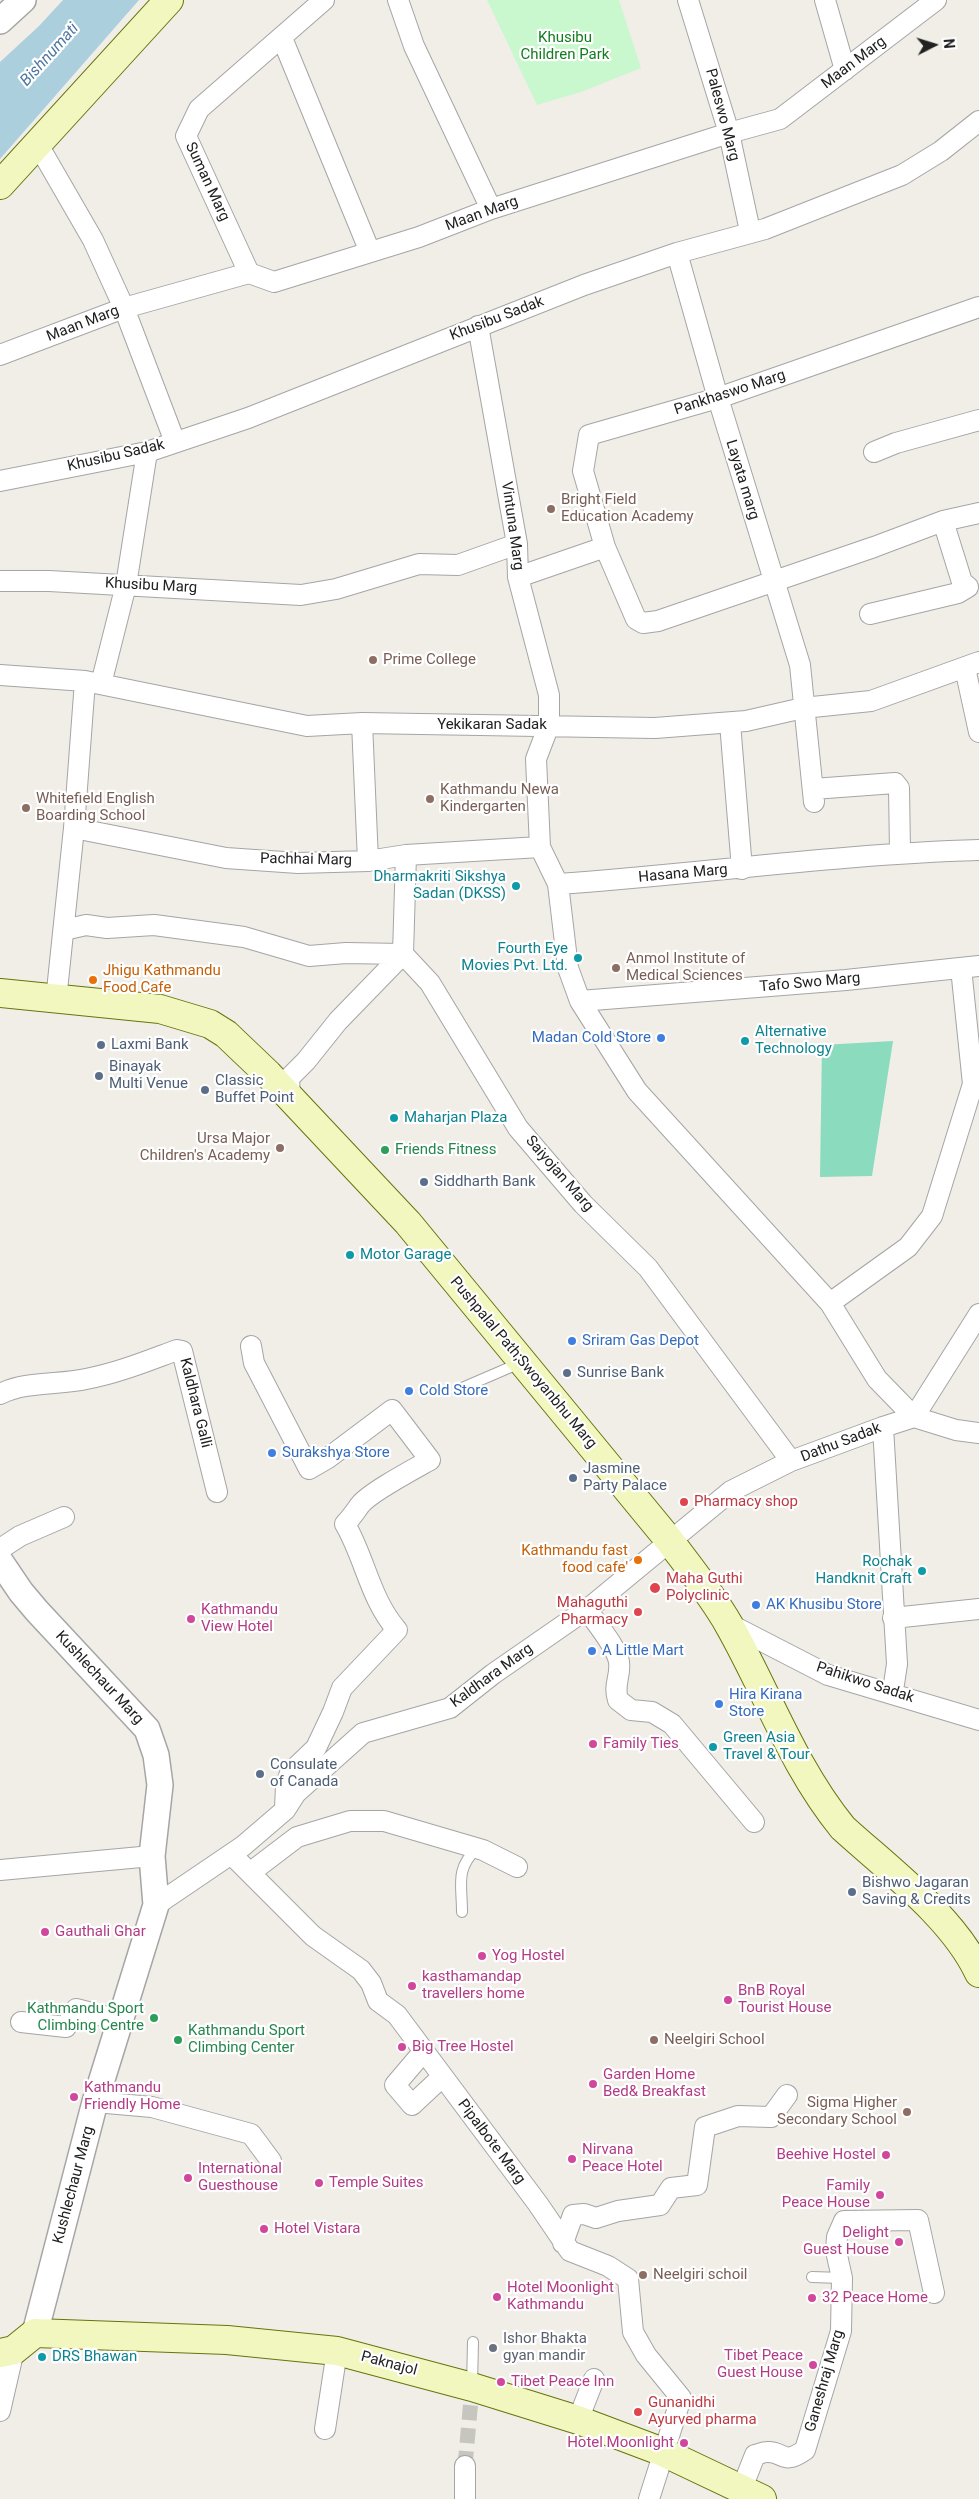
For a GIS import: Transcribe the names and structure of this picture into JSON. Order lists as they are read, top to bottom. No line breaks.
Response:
{"streets":{"main road":["Pushpalal Path;Swoyanbhu Marg","Paknajol"],"street":["Maan Marg","Paleswo Marg","Suman Marg","Khusibu Sadak","Pankhaswo Marg","Layata marg","Vintuna Marg","Khusibu Marg","Yekikaran Sadak","Pachhai Marg","Hasana Marg","Tafo Swo Marg","Saiyojan Marg","Kaldhara Galli","Dathu Sadak","Kaldhara Marg","Kushlechaur Marg","Pahikwo Sadak","Pipalbote Marg","Ganeshraj Marg"]},"crossings":[["Maan Marg","Paleswo Marg"],["Maan Marg","Suman Marg"],["Paleswo Marg","Khusibu Sadak"],["Khusibu Sadak","Layata marg"],["Khusibu Sadak","Vintuna Marg"],["Pankhaswo Marg","Layata marg"],["Layata marg","Yekikaran Sadak"],["Layata marg","Hasana Marg"],["Vintuna Marg","Khusibu Marg"],["Vintuna Marg","Yekikaran Sadak"],["Saiyojan Marg","Dathu Sadak"],["Pushpalal Path;Swoyanbhu Marg","Dathu Sadak"],["Pushpalal Path;Swoyanbhu Marg","Kaldhara Marg"],["Pushpalal Path;Swoyanbhu Marg","Pahikwo Sadak"],["Dathu Sadak","Kaldhara Marg"],["Kaldhara Marg","Kushlechaur Marg"],["Kaldhara Marg","Pipalbote Marg"],["Kushlechaur Marg","Paknajol"],["Pipalbote Marg","Paknajol"],["Paknajol","Ganeshraj Marg"]],"water":["Bishnumati"],"parks":["Khusibu Children Park"],"places":["Bright Field Education Academy","Prime College","Kathmandu Newa Kindergarten","Whitefield English Boarding School","Dharmakriti Sikshya Sadan (DKSS)","Fourth Eye Movies Pvt. Ltd.","Anmol Institute of Medical Sciences","Jhigu Kathmandu Food Cafe","Madan Cold Store","Alternative Technology","Laxmi Bank","Binayak Multi Venue","Classic Buffet Point","Maharjan Plaza","Ursa Major Children's Academy","Friends Fitness","Siddharth Bank","Motor Garage","Sriram Gas Depot","Sunrise Bank","Cold Store","Surakshya Store","Jasmine Party Palace","Pharmacy shop","Kathmandu fast food cafe'","Rochak Handknit Craft","Maha Guthi Polyclinic","AK Khusibu Store","Mahaguthi Pharmacy","Kathmandu View Hotel","A Little Mart","Hira Kirana Store","Family Ties","Green Asia Travel & Tour","Consulate of Canada","Bishwo Jagaran Saving & Credits","Gauthali Ghar","Yog Hostel","kasthamandap travellers home","BnB Royal Tourist House","Kathmandu Sport Climbing Centre","Kathmandu Sport Climbing Center","Neelgiri School","Big Tree Hostel","Garden Home Bed& Breakfast","Kathmandu Friendly Home","Sigma Higher Secondary School","Beehive Hostel","Nirvana Peace Hotel","International Guesthouse","Temple Suites","Family Peace House","Hotel Vistara","Delight Guest House","Neelgiri schoil","Hotel Moonlight Kathmandu","32 Peace Home","Ishor Bhakta gyan mandir","DRS Bhawan","Tibet Peace Guest House","Tibet Peace Inn","Gunanidhi Ayurved pharma","Hotel Moonlight"],"north":"right"}
